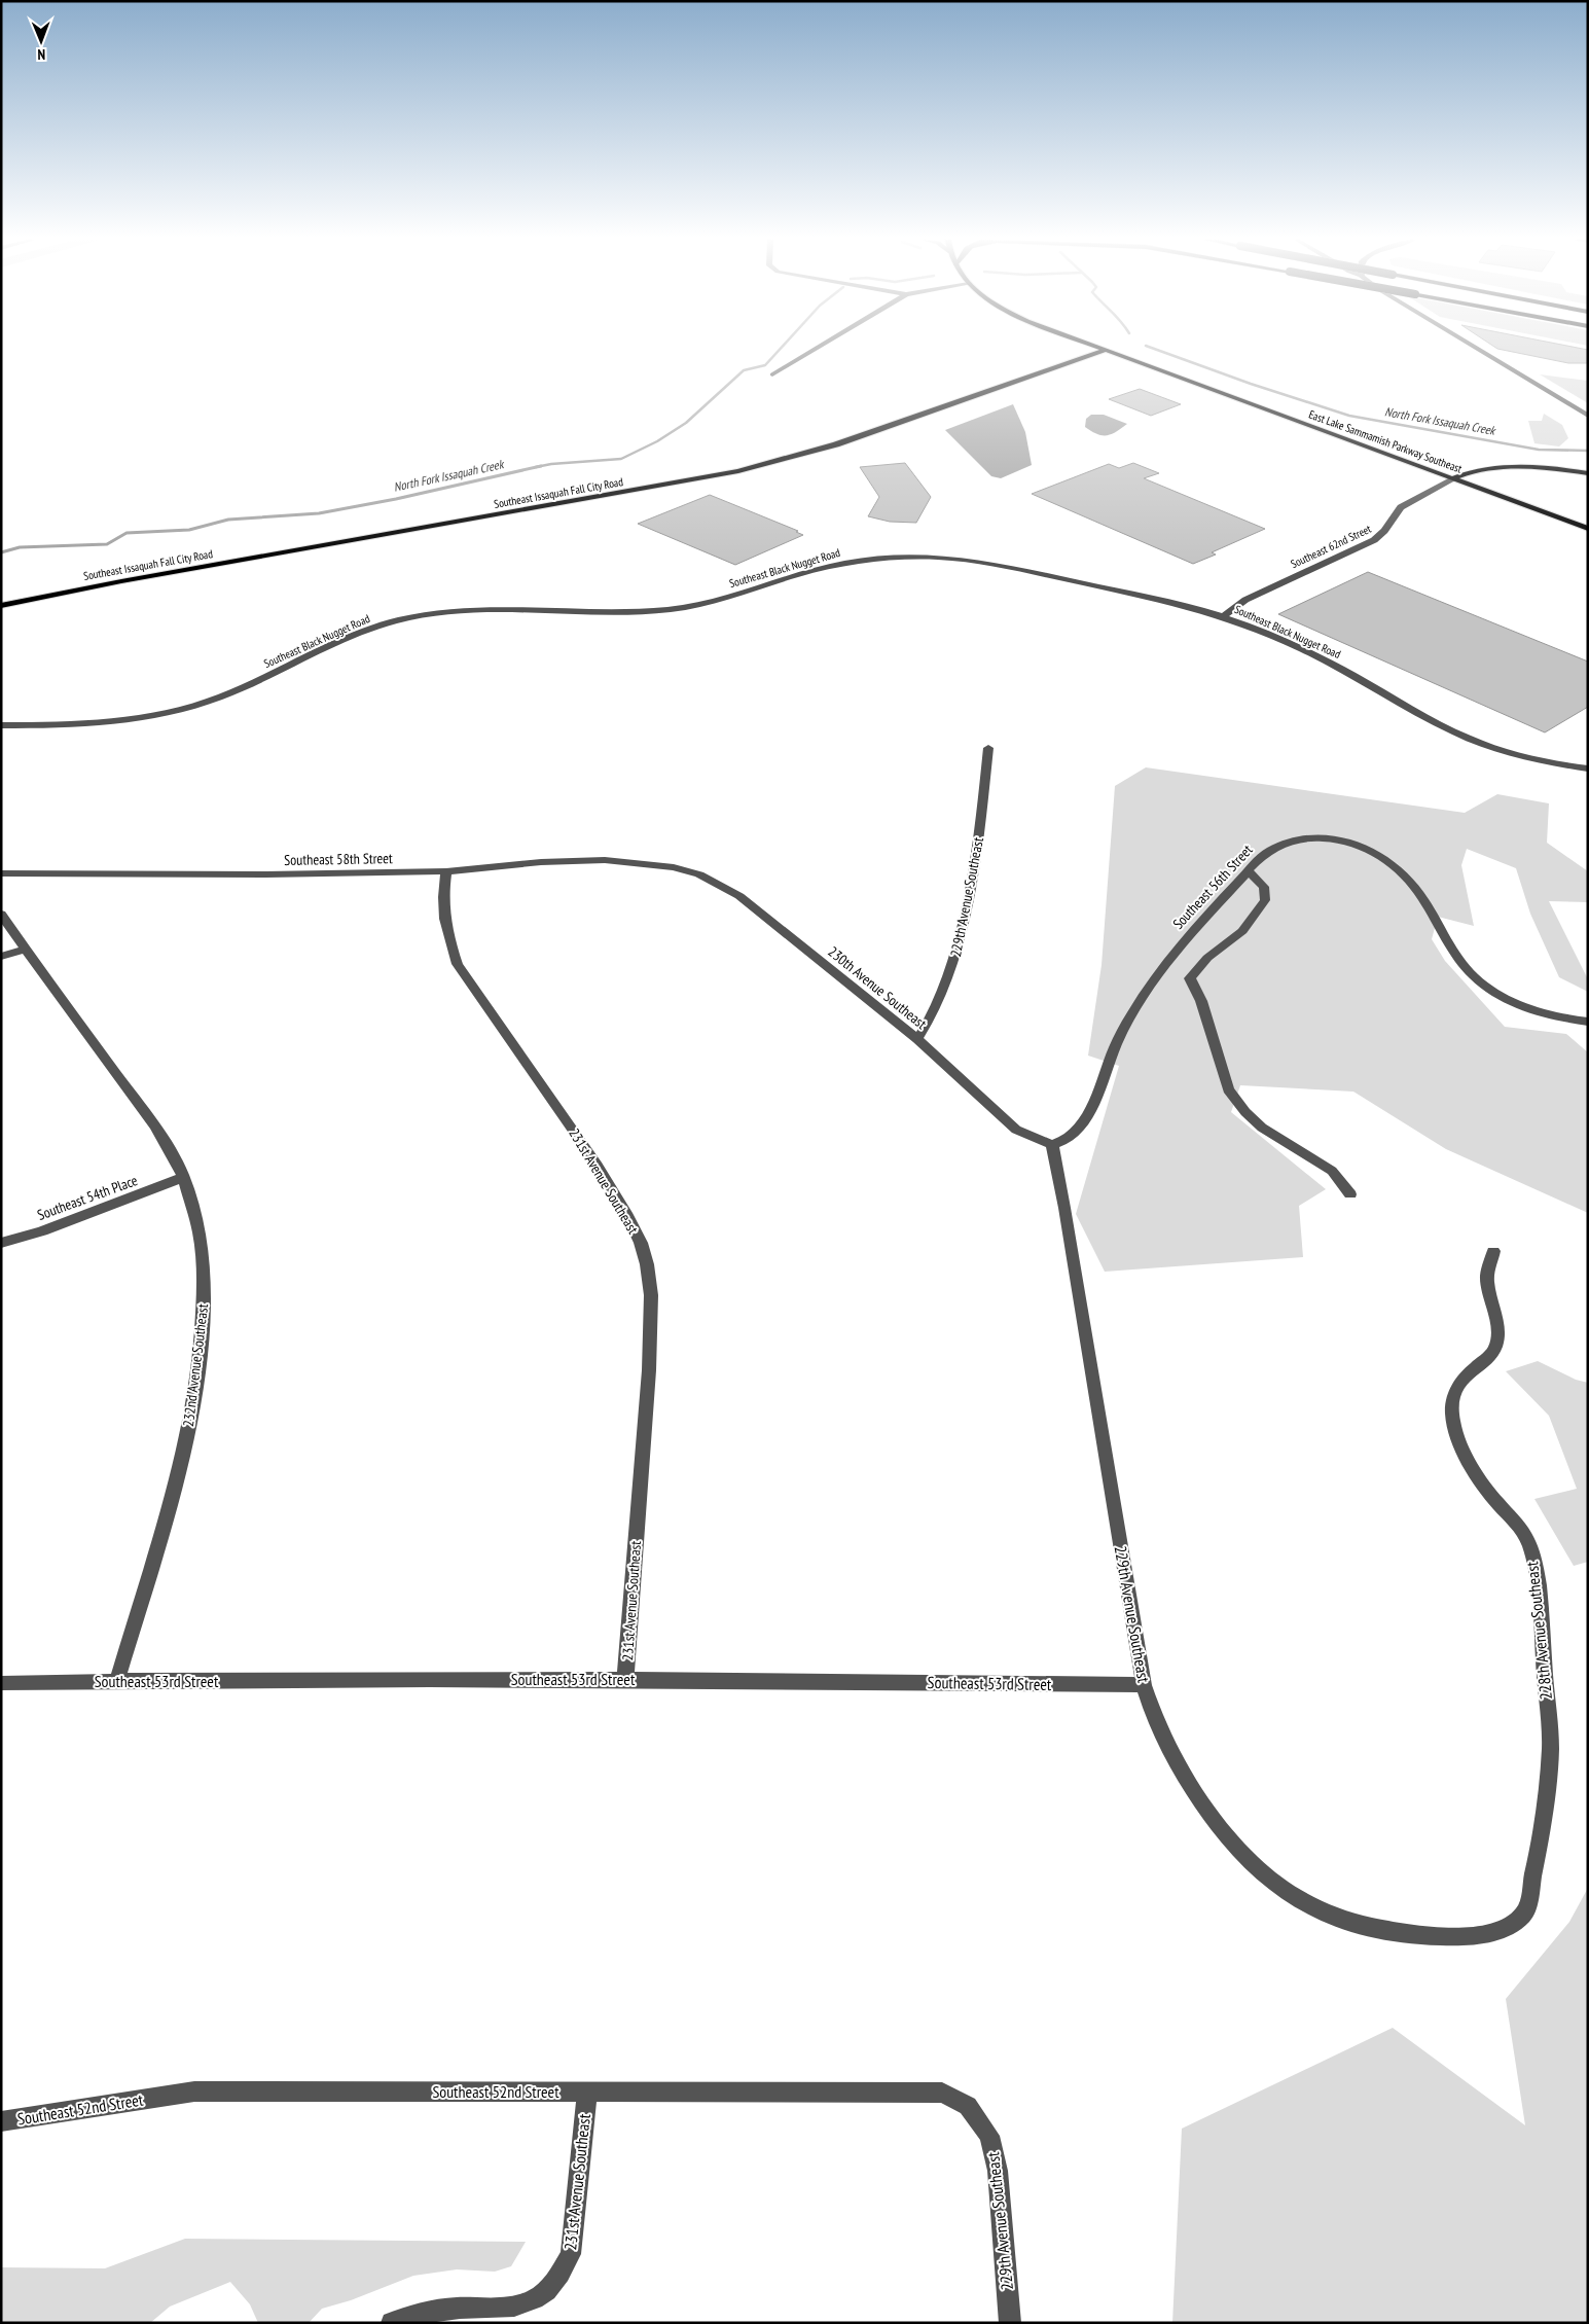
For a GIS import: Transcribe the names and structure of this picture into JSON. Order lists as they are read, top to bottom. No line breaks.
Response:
{"streets":{"main road":["East Lake Sammamish Parkway Southeast","Southeast Issaquah Fall City Road","Southeast 62nd Street"],"street":["Southeast Black Nugget Road","Southeast 58th Street","Southeast 56th Street","229th Avenue Southeast","230th Avenue Southeast","231st Avenue Southeast","Southeast 54th Place","232nd Avenue Southeast","228th Avenue Southeast","Southeast 53rd Street","Southeast 52nd Street"]},"crossings":[["East Lake Sammamish Parkway Southeast","Southeast Issaquah Fall City Road"],["East Lake Sammamish Parkway Southeast","Southeast 62nd Street"],["Southeast 62nd Street","Southeast Black Nugget Road"],["Southeast 58th Street","230th Avenue Southeast"],["Southeast 58th Street","231st Avenue Southeast"],["Southeast 56th Street","229th Avenue Southeast"],["Southeast 56th Street","230th Avenue Southeast"],["229th Avenue Southeast","230th Avenue Southeast"],["229th Avenue Southeast","228th Avenue Southeast"],["229th Avenue Southeast","Southeast 53rd Street"],["229th Avenue Southeast","Southeast 52nd Street"],["231st Avenue Southeast","Southeast 53rd Street"],["231st Avenue Southeast","Southeast 52nd Street"],["Southeast 54th Place","232nd Avenue Southeast"],["232nd Avenue Southeast","Southeast 53rd Street"]],"water":["North Fork Issaquah Creek"],"north":"bottom"}
